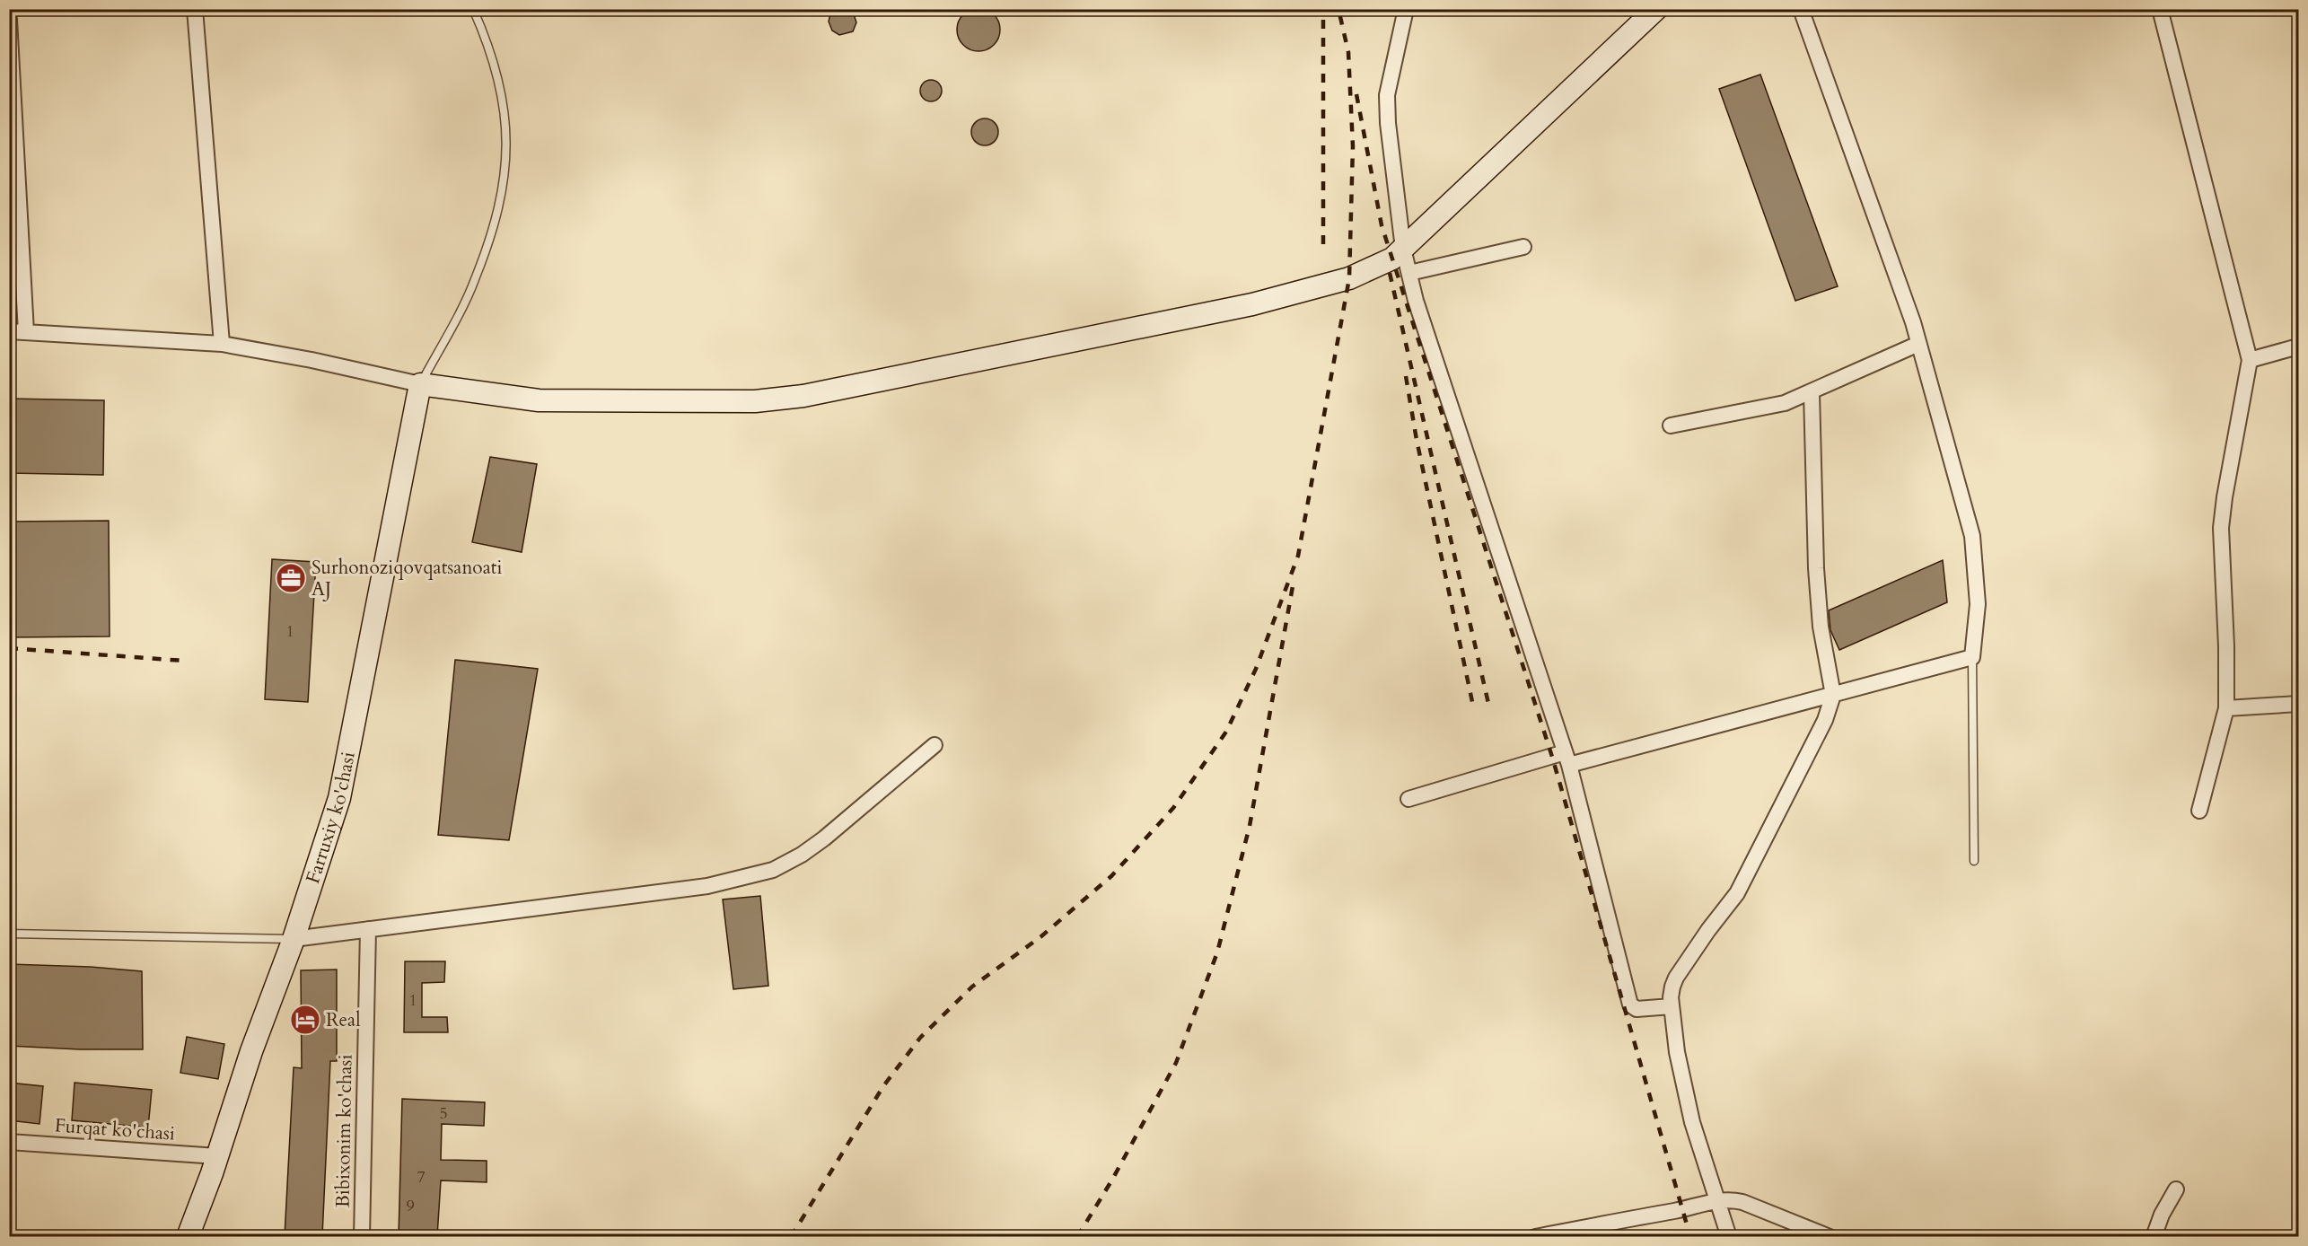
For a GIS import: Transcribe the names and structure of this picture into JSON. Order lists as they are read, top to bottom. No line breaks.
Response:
{"streets":{"street":["Farruxiy ko'chasi","Furqat ko'chasi","Bibixonim ko'chasi"]},"crossings":[["Farruxiy ko'chasi","Furqat ko'chasi"]],"places":{"office":["Surhonoziqovqatsanoati AJ"],"hotel":["Real"]},"house_numbers":["1","1","5","7","9"]}
